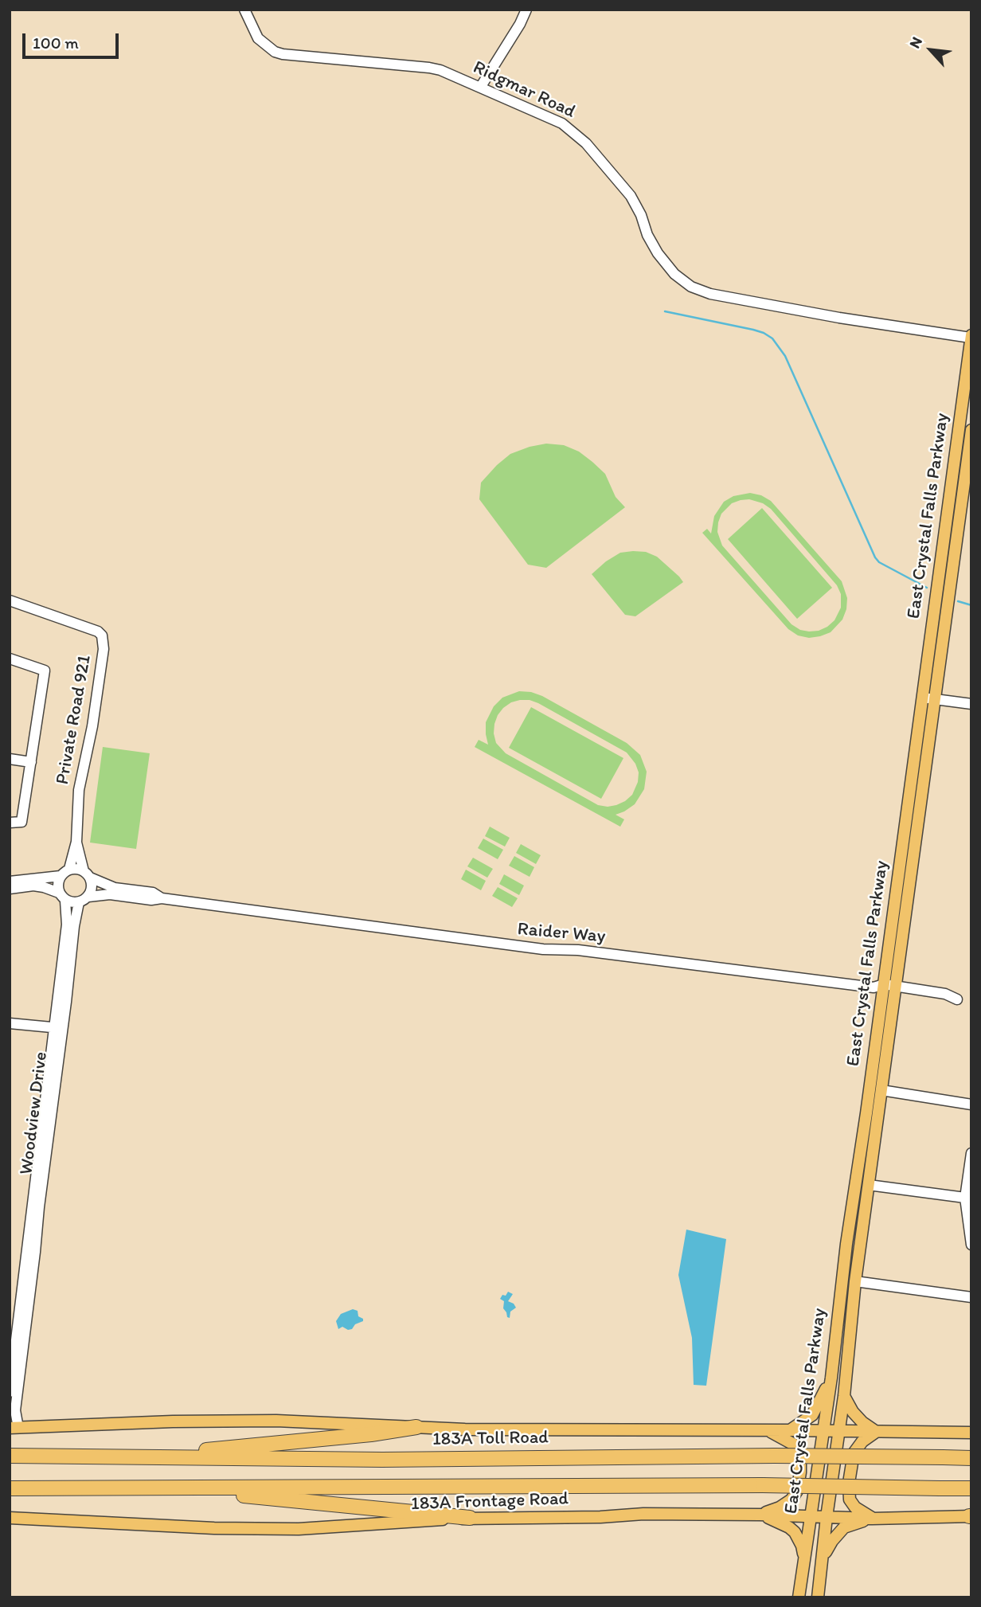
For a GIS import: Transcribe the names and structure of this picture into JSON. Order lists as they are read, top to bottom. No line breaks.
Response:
{"streets":{"highway":["183A Toll Road"],"main road":["East Crystal Falls Parkway","183A Frontage Road"],"street":["Ridgmar Road","Private Road 921","Raider Way","Woodview Drive"]},"crossings":[["Ridgmar Road","East Crystal Falls Parkway"],["East Crystal Falls Parkway","Raider Way"],["East Crystal Falls Parkway","183A Frontage Road"],["Private Road 921","Raider Way"],["Private Road 921","Woodview Drive"],["Raider Way","Woodview Drive"]],"scale_bar":"100 m","north":"top left"}
